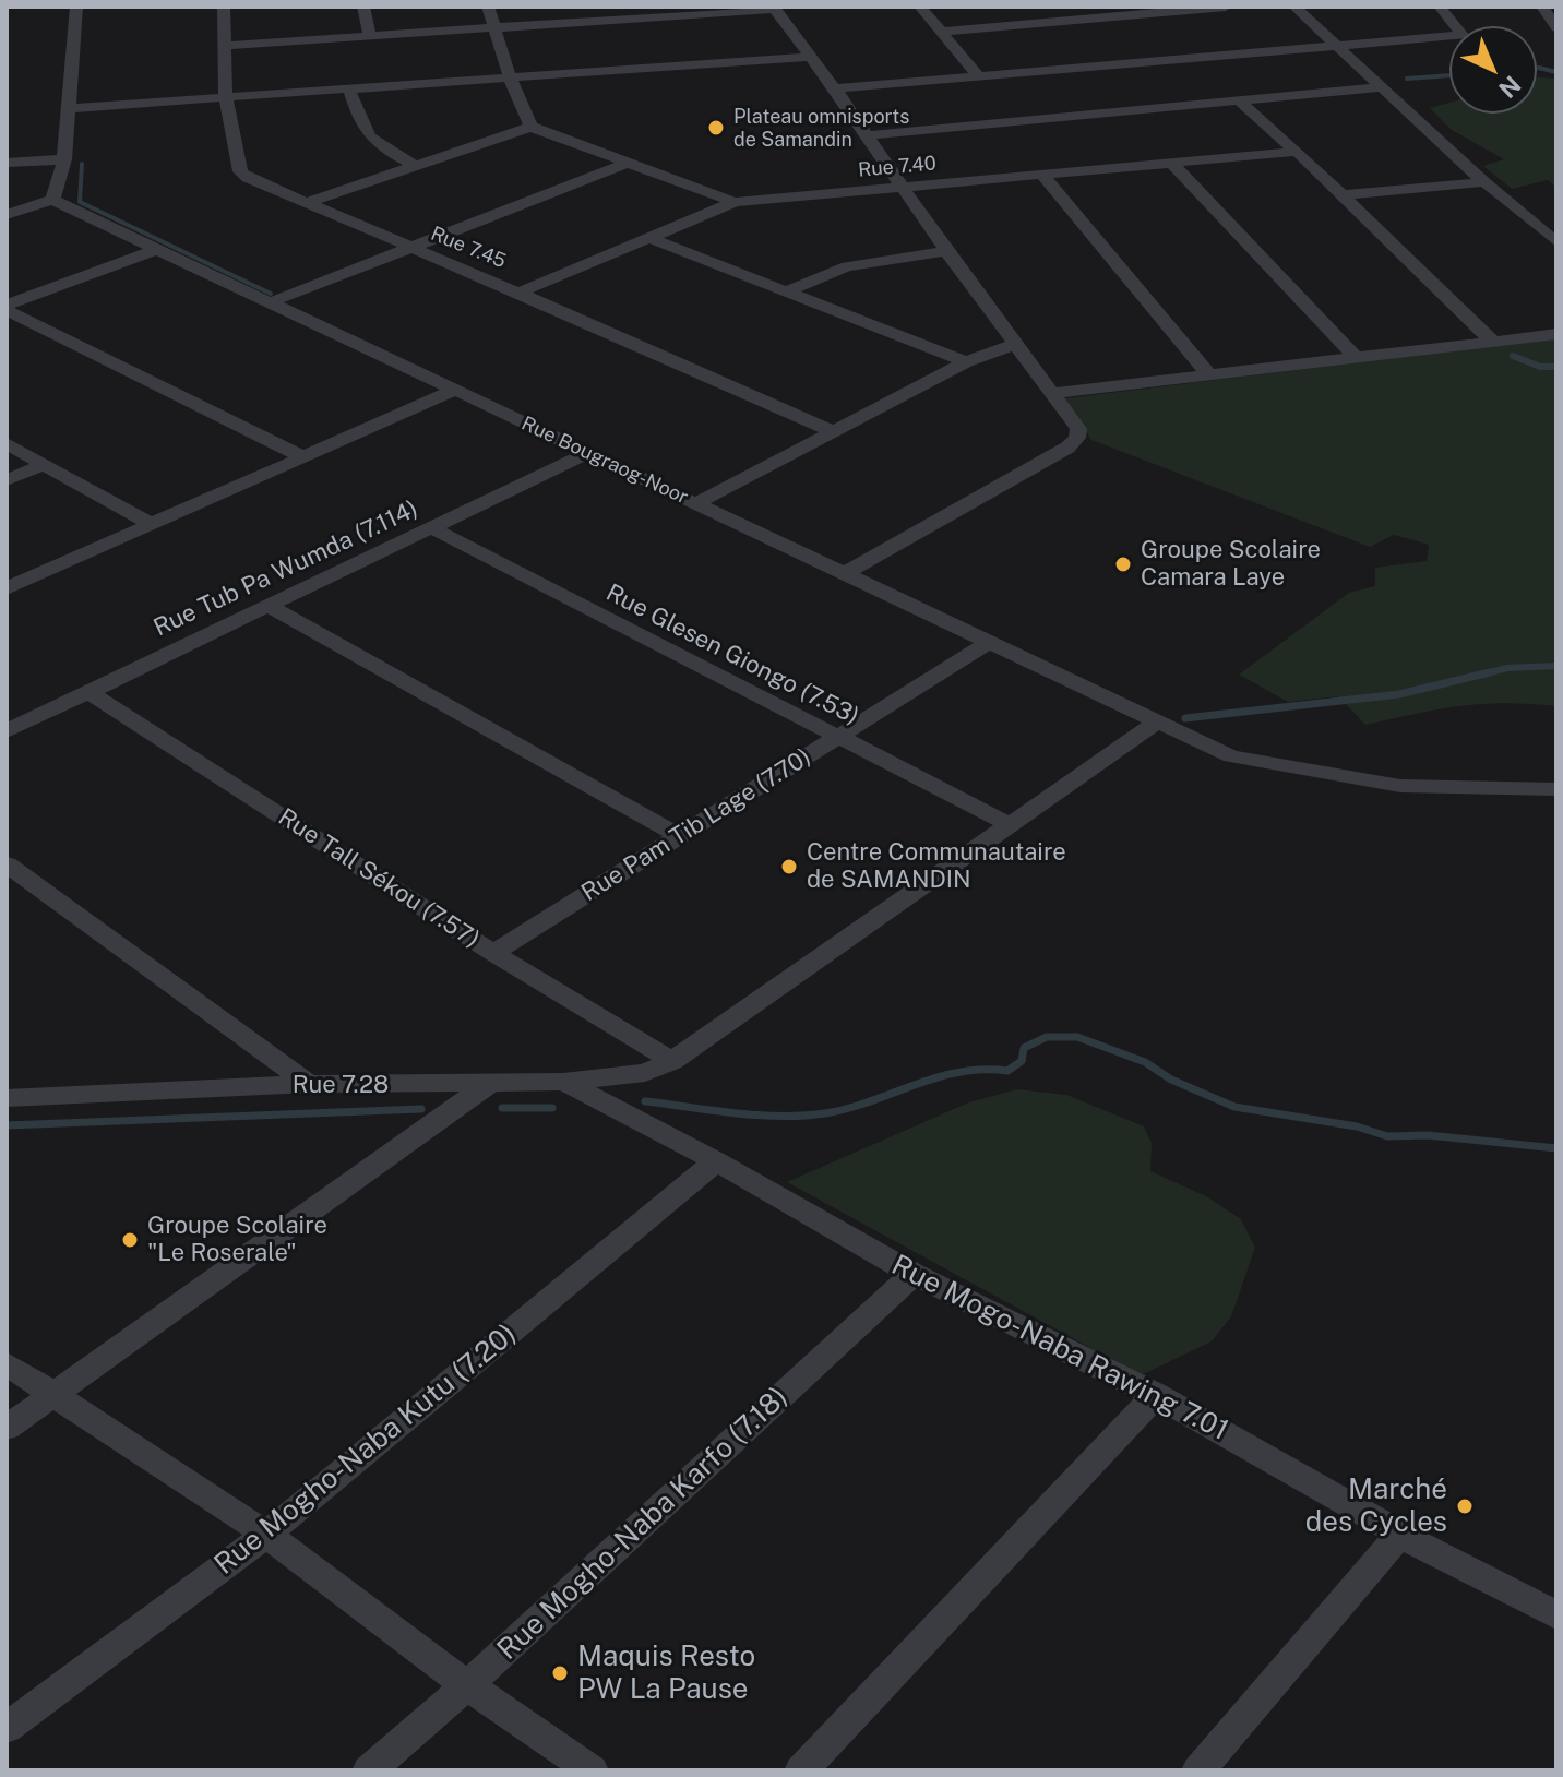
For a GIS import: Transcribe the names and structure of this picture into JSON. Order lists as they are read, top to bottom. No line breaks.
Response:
{"streets":{"street":["Rue 7.40","Rue 7.45","Rue Bougraog-Noor","Rue Tub Pa Wumda (7.114)","Rue Glesen Giongo (7.53)","Rue Pam Tib Lage (7.70)","Rue Tall Sékou (7.57)","Rue 7.28","Rue Mogo-Naba Rawing 7.01","Rue Mogho-Naba Kutu (7.20)","Rue Mogho-Naba Karfo (7.18)"]},"crossings":[["Rue 7.40","Rue 7.45"],["Rue Bougraog-Noor","Rue Tub Pa Wumda (7.114)"],["Rue Bougraog-Noor","Rue Pam Tib Lage (7.70)"],["Rue Bougraog-Noor","Rue 7.28"],["Rue Tub Pa Wumda (7.114)","Rue Glesen Giongo (7.53)"],["Rue Tub Pa Wumda (7.114)","Rue Tall Sékou (7.57)"],["Rue Glesen Giongo (7.53)","Rue Pam Tib Lage (7.70)"],["Rue Glesen Giongo (7.53)","Rue 7.28"],["Rue Pam Tib Lage (7.70)","Rue Tall Sékou (7.57)"],["Rue Tall Sékou (7.57)","Rue 7.28"],["Rue 7.28","Rue Mogo-Naba Rawing 7.01"],["Rue Mogo-Naba Rawing 7.01","Rue Mogho-Naba Kutu (7.20)"],["Rue Mogo-Naba Rawing 7.01","Rue Mogho-Naba Karfo (7.18)"]],"places":["Plateau omnisports de Samandin","Groupe Scolaire Camara Laye","Centre Communautaire de SAMANDIN","Groupe Scolaire \"Le Roserale\"","Marché des Cycles","Maquis Resto PW La Pause"],"north":"bottom right"}
